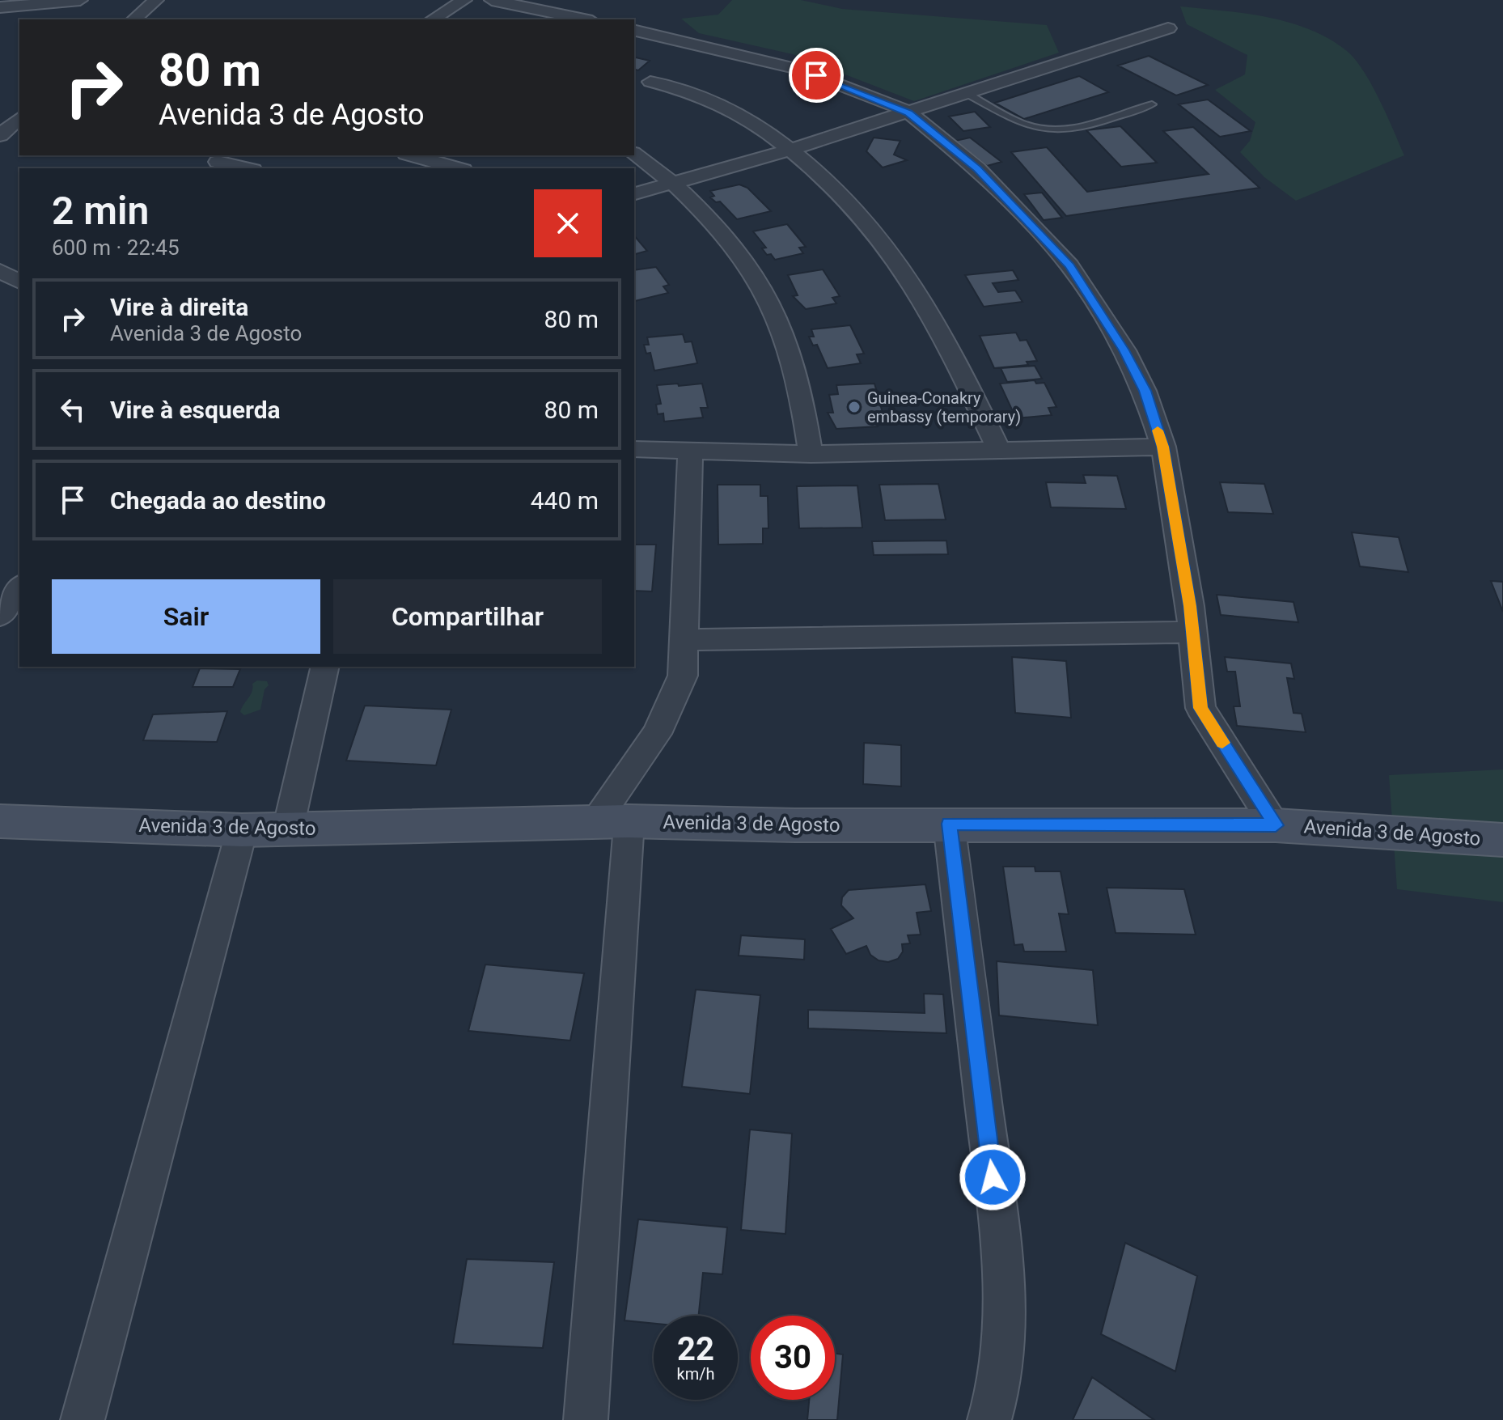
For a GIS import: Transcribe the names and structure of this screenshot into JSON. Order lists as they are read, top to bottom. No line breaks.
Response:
{"streets":{"street":["Avenida 3 de Agosto"]},"places":["Guinea-Conakry embassy (temporary)"],"page":{"turn":["80 m","Avenida 3 de Agosto"],"heading":["2 min","600 m · 22:45"],"list":[{"name":"Vire à direita","note":"Avenida 3 de Agosto","value":"80 m"},{"name":"Vire à esquerda","value":"80 m"},{"name":"Chegada ao destino","value":"440 m"}],"buttons":["Sair","Compartilhar"],"speed":"22 km/h","limit":"30"}}
